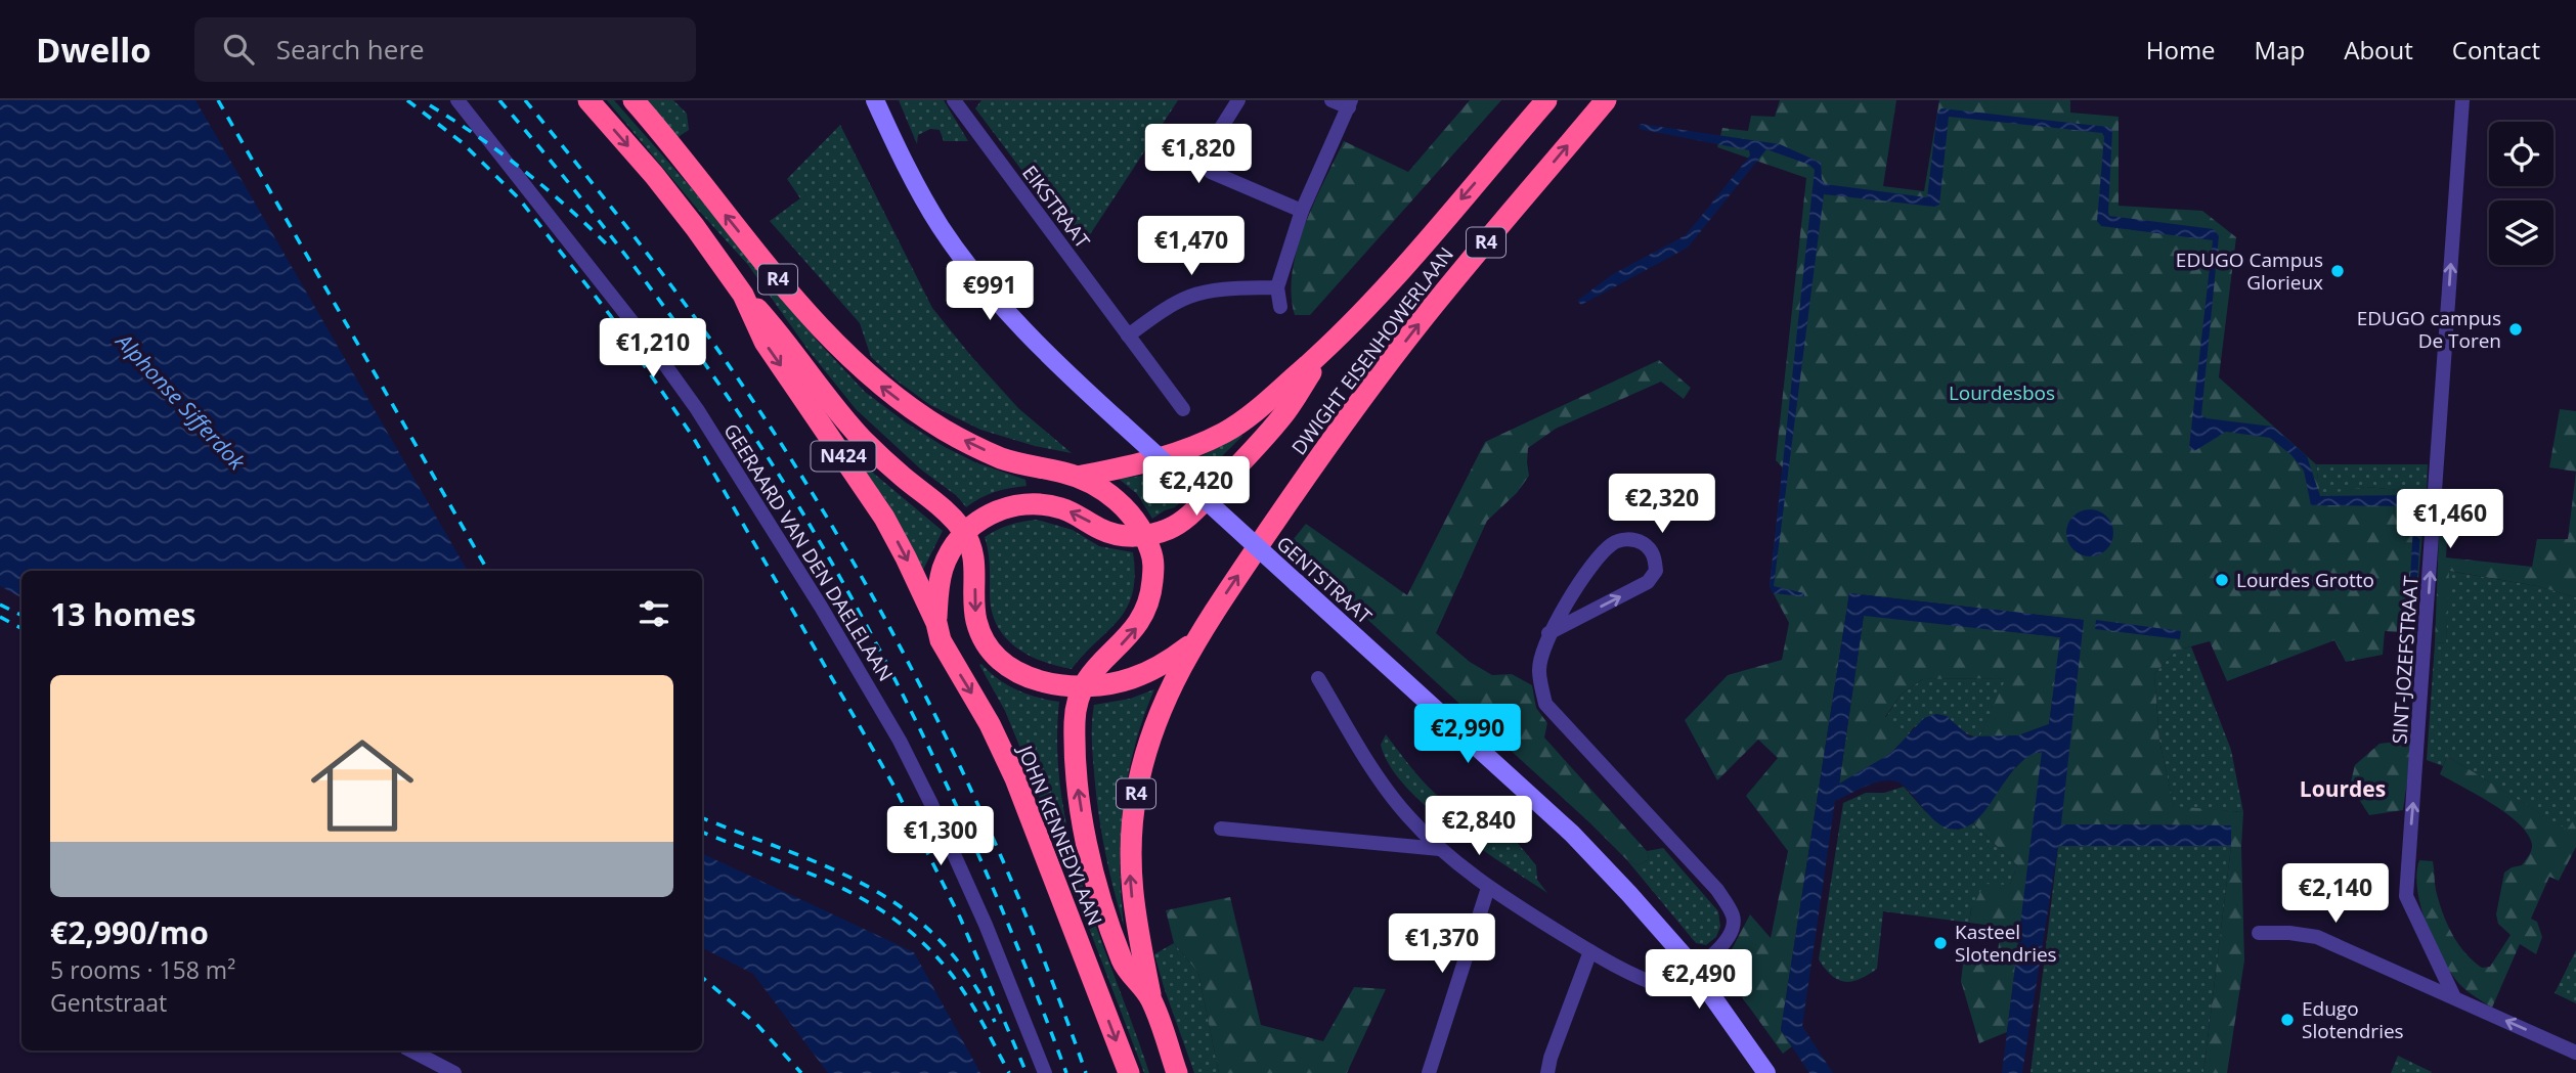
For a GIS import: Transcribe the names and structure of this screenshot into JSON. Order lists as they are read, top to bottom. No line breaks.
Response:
{"streets":{"highway":["R4","DWIGHT EISENHOWERLAAN","N424","JOHN KENNEDYLAAN"],"street":["EIKSTRAAT","GEERAARD VAN DEN DAELELAAN","GENTSTRAAT","SINT-JOZEFSTRAAT"]},"crossings":[["DWIGHT EISENHOWERLAAN","JOHN KENNEDYLAAN"]],"one_way":["SINT-JOZEFSTRAAT"],"districts":["Lourdes"],"water":["Alphonse Sifferdok"],"parks":["Lourdesbos"],"places":["EDUGO Campus Glorieux","EDUGO campus De Toren","Lourdes Grotto","Kasteel Slotendries","Edugo Slotendries"],"page":{"header":"Dwello","search":"Search here","nav":["Home","Map","About","Contact"],"price":["€1,820","€1,470","€991","€1,210","€2,420","€2,320","€1,460","€2,990","€2,840","€1,300","€2,140","€1,370","€2,490"],"heading":"13 homes","list":[{"name":"€2,990/mo","note":"5 rooms · 158 m² · Gentstraat"}]}}
